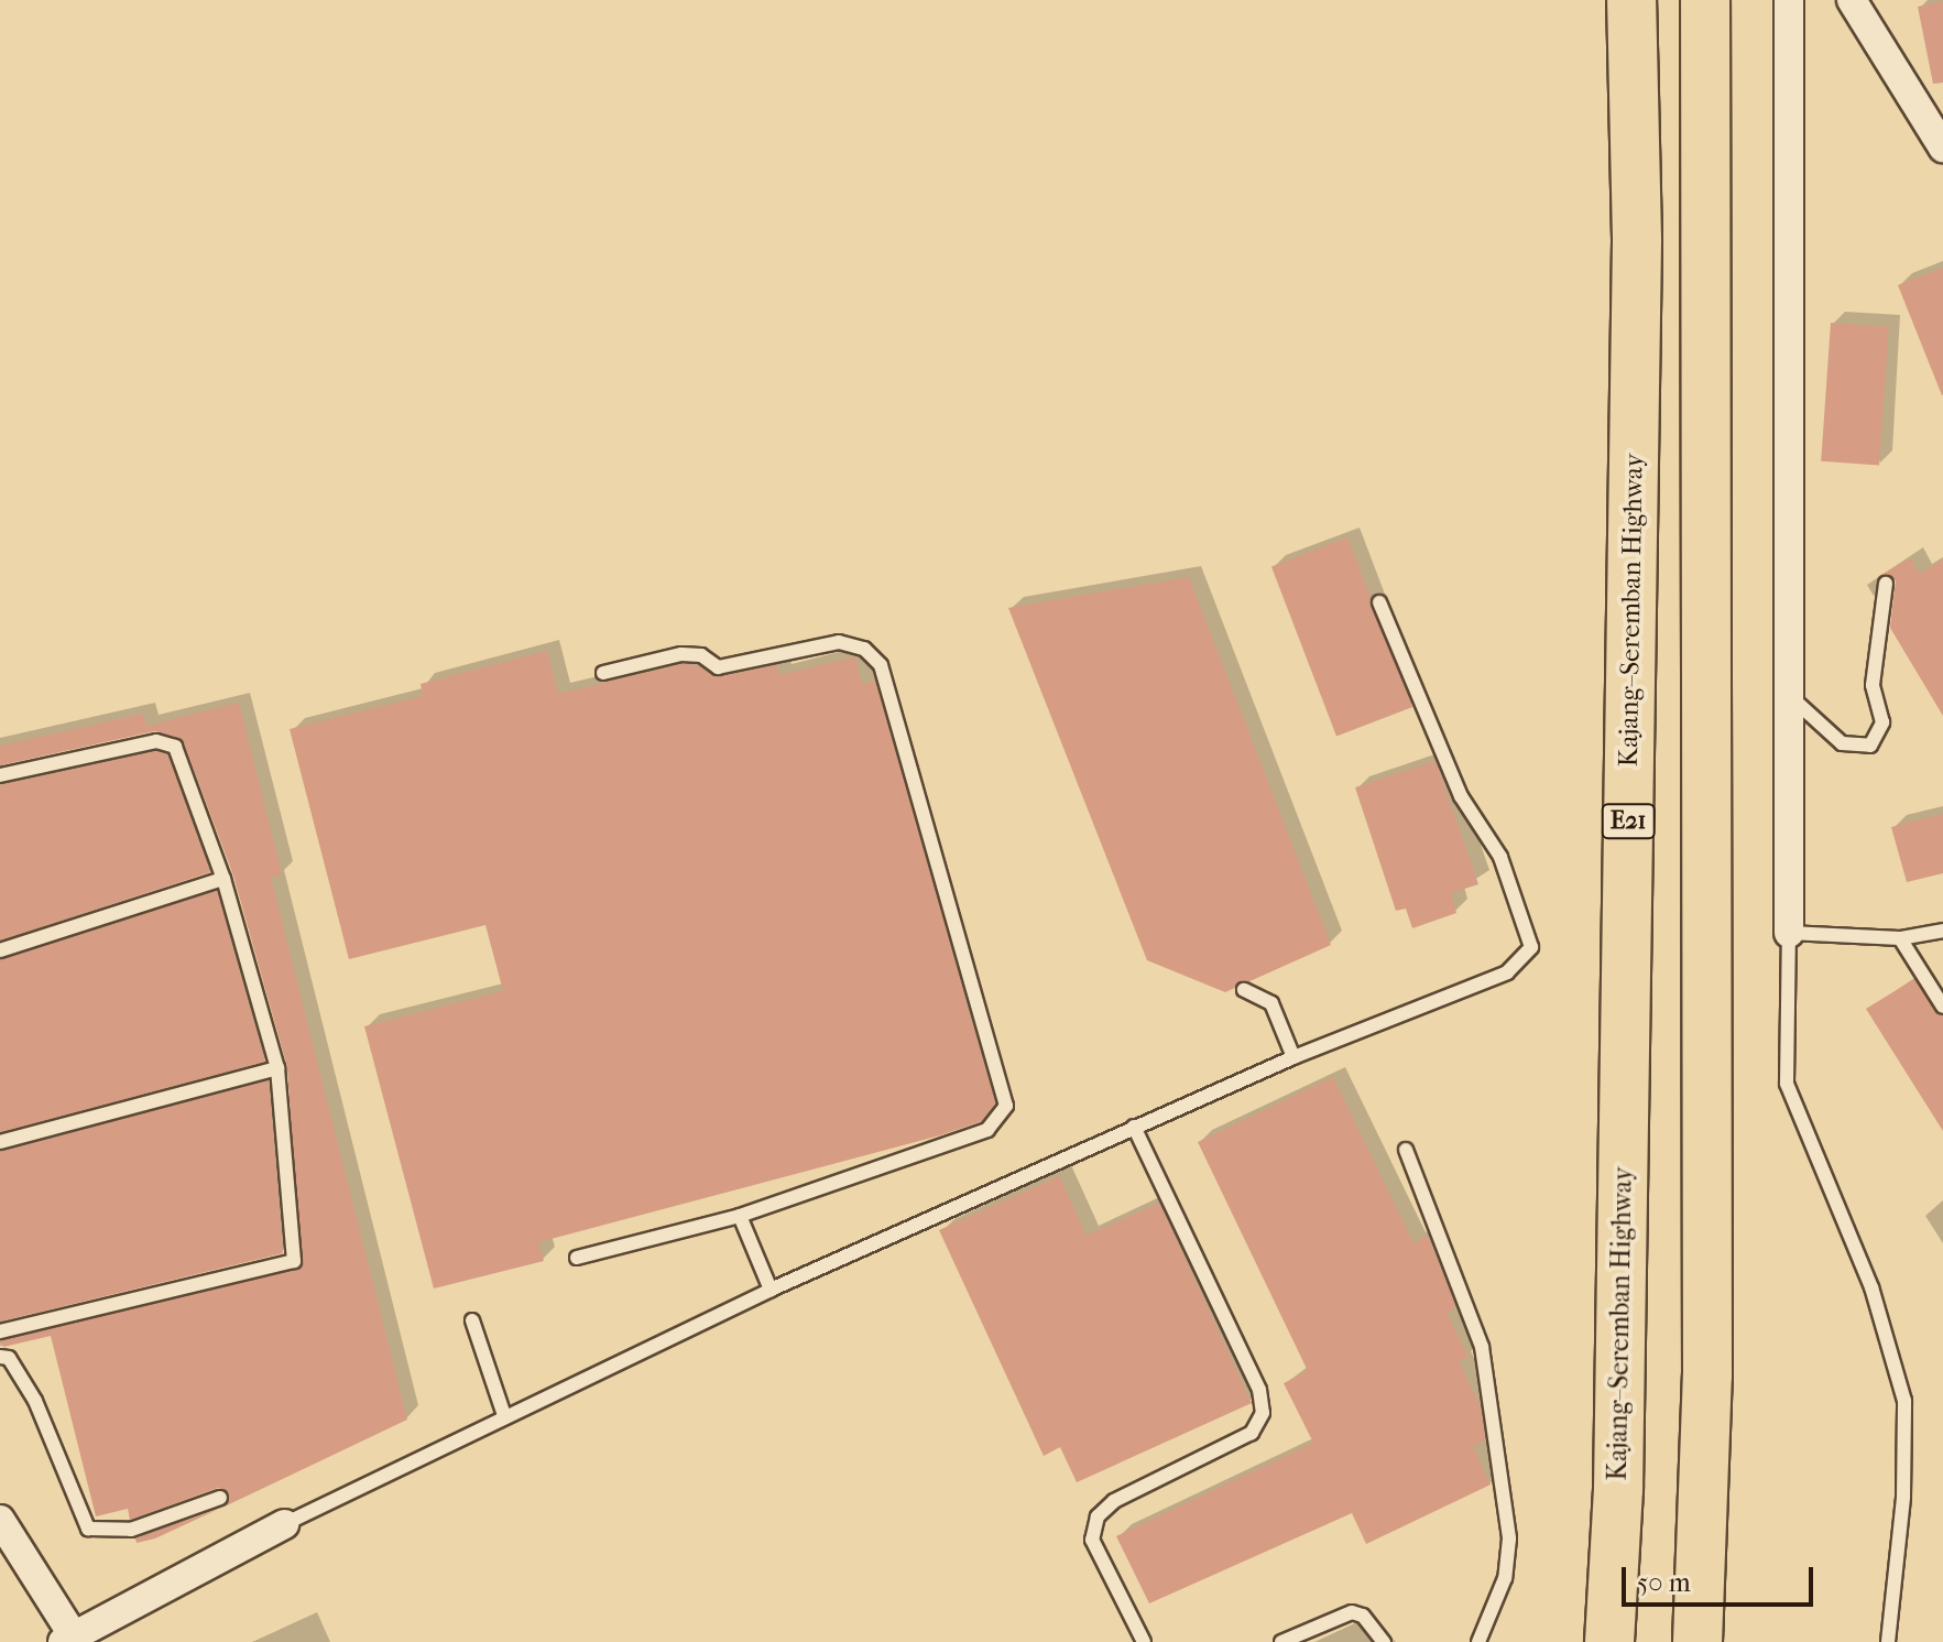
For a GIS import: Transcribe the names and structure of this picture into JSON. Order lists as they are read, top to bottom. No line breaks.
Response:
{"streets":{"highway":["Kajang–Seremban Highway","E21"]},"scale_bar":"50 m"}
